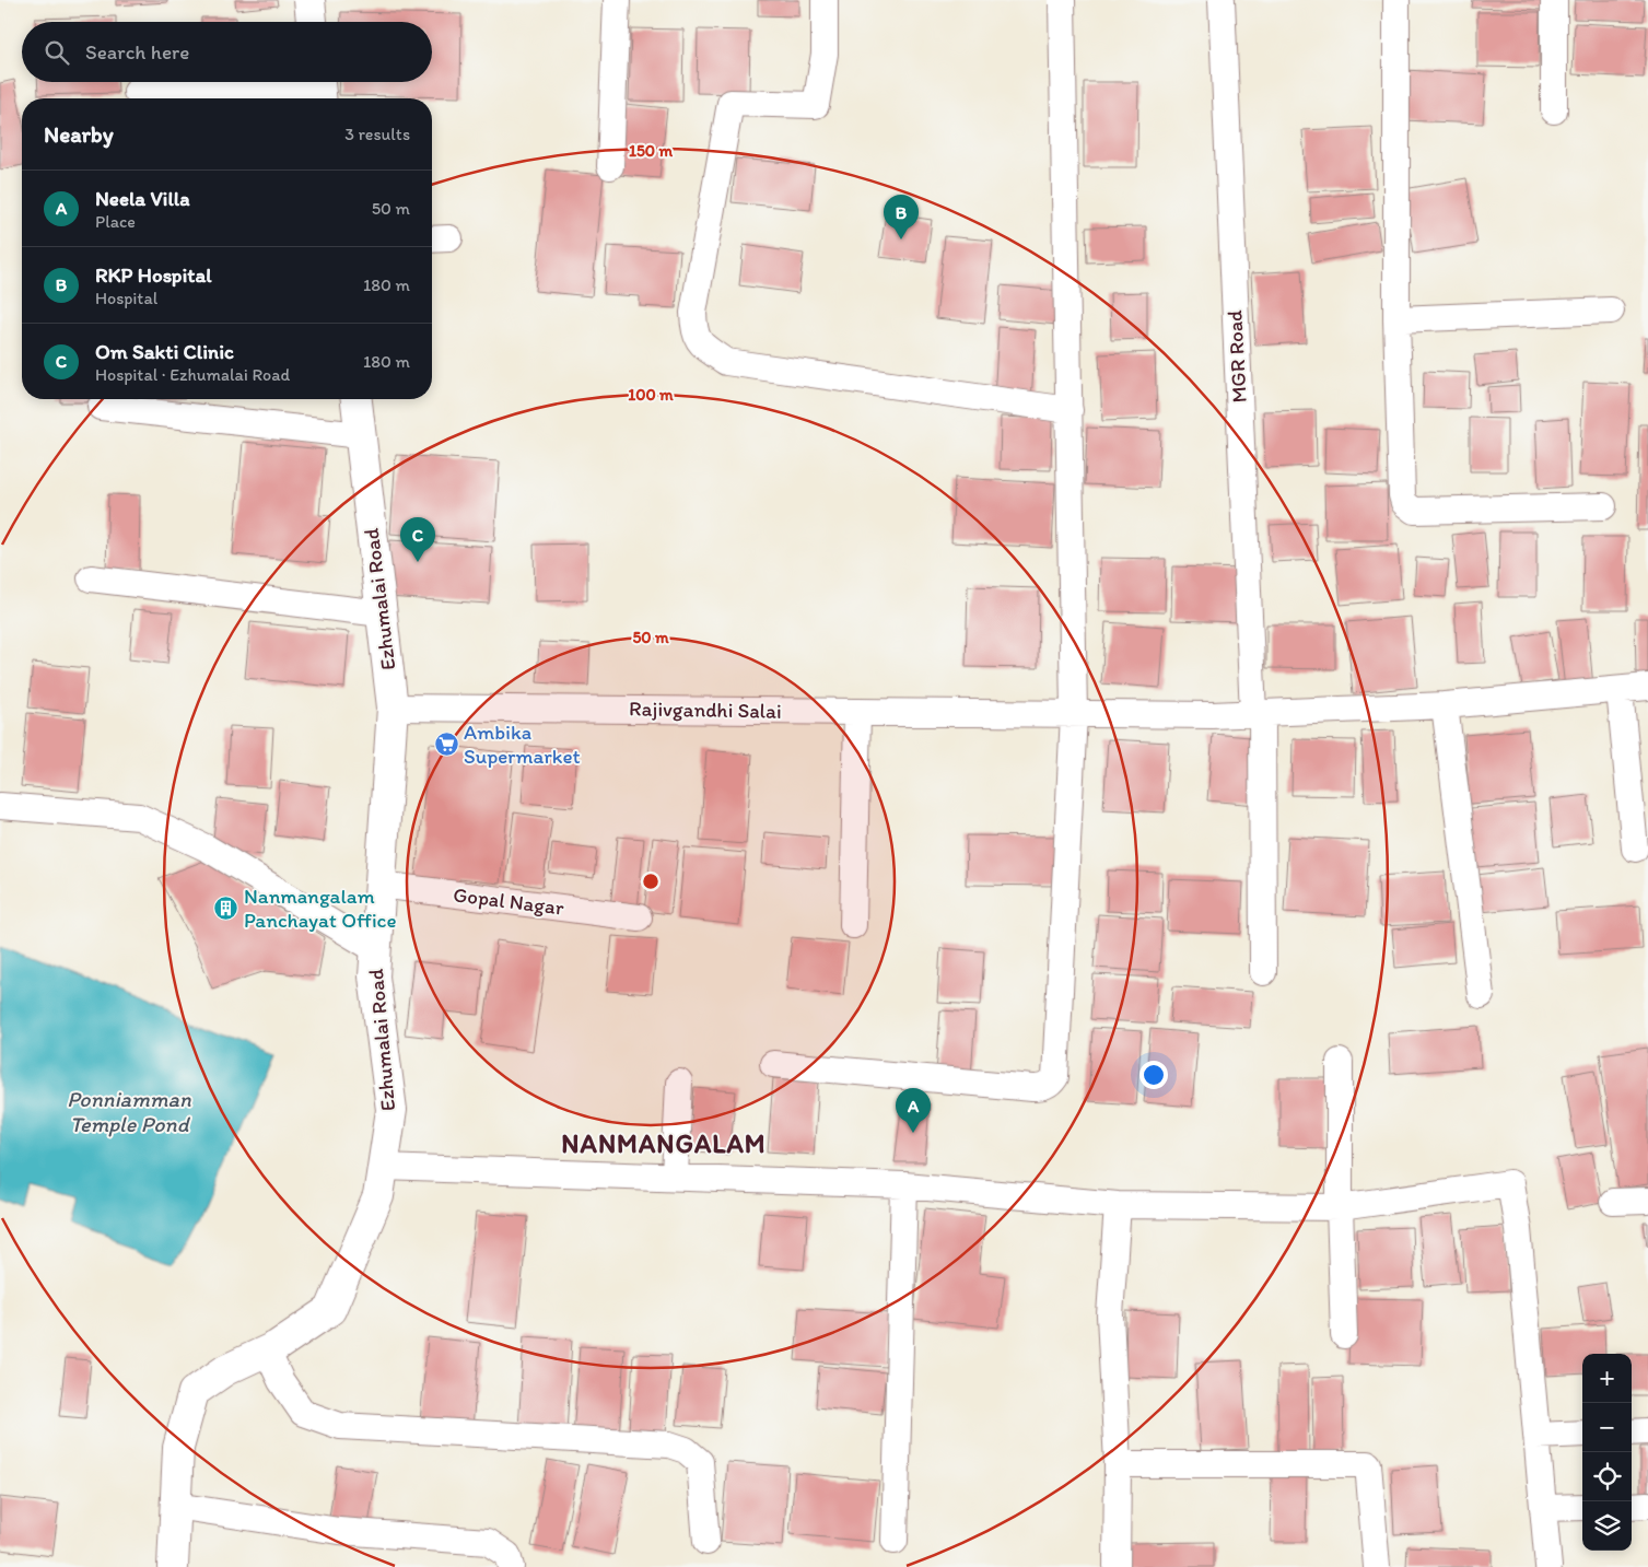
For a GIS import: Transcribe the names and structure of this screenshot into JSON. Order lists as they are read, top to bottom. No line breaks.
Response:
{"streets":{"street":["MGR Road","Ezhumalai Road","Rajivgandhi Salai","Gopal Nagar"]},"crossings":[["MGR Road","Rajivgandhi Salai"],["Ezhumalai Road","Rajivgandhi Salai"],["Ezhumalai Road","Gopal Nagar"]],"districts":["NANMANGALAM"],"water":["Ponniamman Temple Pond"],"places":{"supermarket":["Ambika Supermarket"],"building":["Nanmangalam Panchayat Office"]},"page":{"search":"Search here","heading":["Nearby","3 results"],"list":[{"mark":"A","name":"Neela Villa","note":"Place","value":"50 m"},{"mark":"B","name":"RKP Hospital","note":"Hospital","value":"180 m"},{"mark":"C","name":"Om Sakti Clinic","note":"Hospital · Ezhumalai Road","value":"180 m"}],"pins":["B","C","A"],"map_buttons":["+","−"]},"rings":["150 m","100 m","50 m"]}
